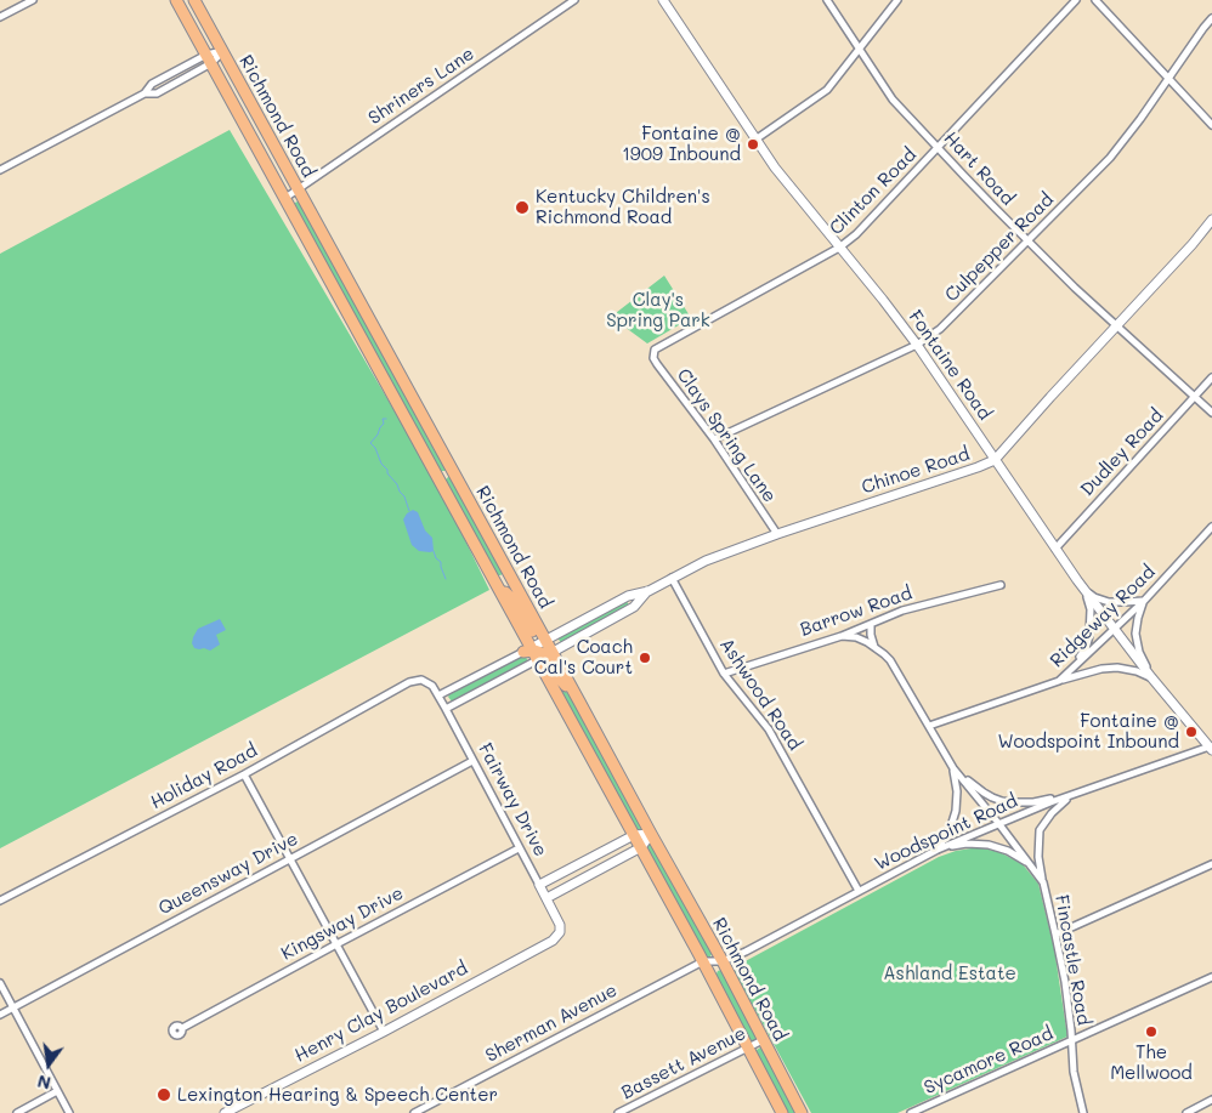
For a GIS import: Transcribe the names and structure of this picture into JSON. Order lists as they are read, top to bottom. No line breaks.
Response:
{"streets":{"main road":["Richmond Road"],"street":["Shriners Lane","Hart Road","Clinton Road","Culpepper Road","Fontaine Road","Clays Spring Lane","Dudley Road","Chinoe Road","Barrow Road","Ridgeway Road","Ashwood Road","Holiday Road","Fairway Drive","Woodspoint Road","Queensway Drive","Kingsway Drive","Fincastle Road","Henry Clay Boulevard","Sherman Avenue","Sycamore Road","Bassett Avenue"]},"crossings":[["Shriners Lane","Richmond Road"],["Richmond Road","Chinoe Road"],["Richmond Road","Woodspoint Road"],["Richmond Road","Sherman Avenue"],["Richmond Road","Bassett Avenue"],["Hart Road","Clinton Road"],["Hart Road","Culpepper Road"],["Hart Road","Dudley Road"],["Hart Road","Chinoe Road"],["Clinton Road","Fontaine Road"],["Clinton Road","Clays Spring Lane"],["Culpepper Road","Fontaine Road"],["Culpepper Road","Clays Spring Lane"],["Fontaine Road","Dudley Road"],["Fontaine Road","Chinoe Road"],["Fontaine Road","Ridgeway Road"],["Fontaine Road","Woodspoint Road"],["Clays Spring Lane","Chinoe Road"],["Chinoe Road","Ashwood Road"],["Barrow Road","Ashwood Road"],["Barrow Road","Fincastle Road"],["Ridgeway Road","Fincastle Road"],["Ashwood Road","Woodspoint Road"],["Holiday Road","Fairway Drive"],["Fairway Drive","Queensway Drive"],["Fairway Drive","Kingsway Drive"],["Fairway Drive","Henry Clay Boulevard"],["Woodspoint Road","Fincastle Road"],["Woodspoint Road","Sherman Avenue"],["Fincastle Road","Sycamore Road"]],"parks":["Clay's Spring Park","Ashland Estate"],"places":["Fontaine @ 1909 Inbound","Kentucky Children's Richmond Road","Coach Cal's Court","Fontaine @ Woodspoint Inbound","The Mellwood","Lexington Hearing & Speech Center"],"north":"bottom"}
